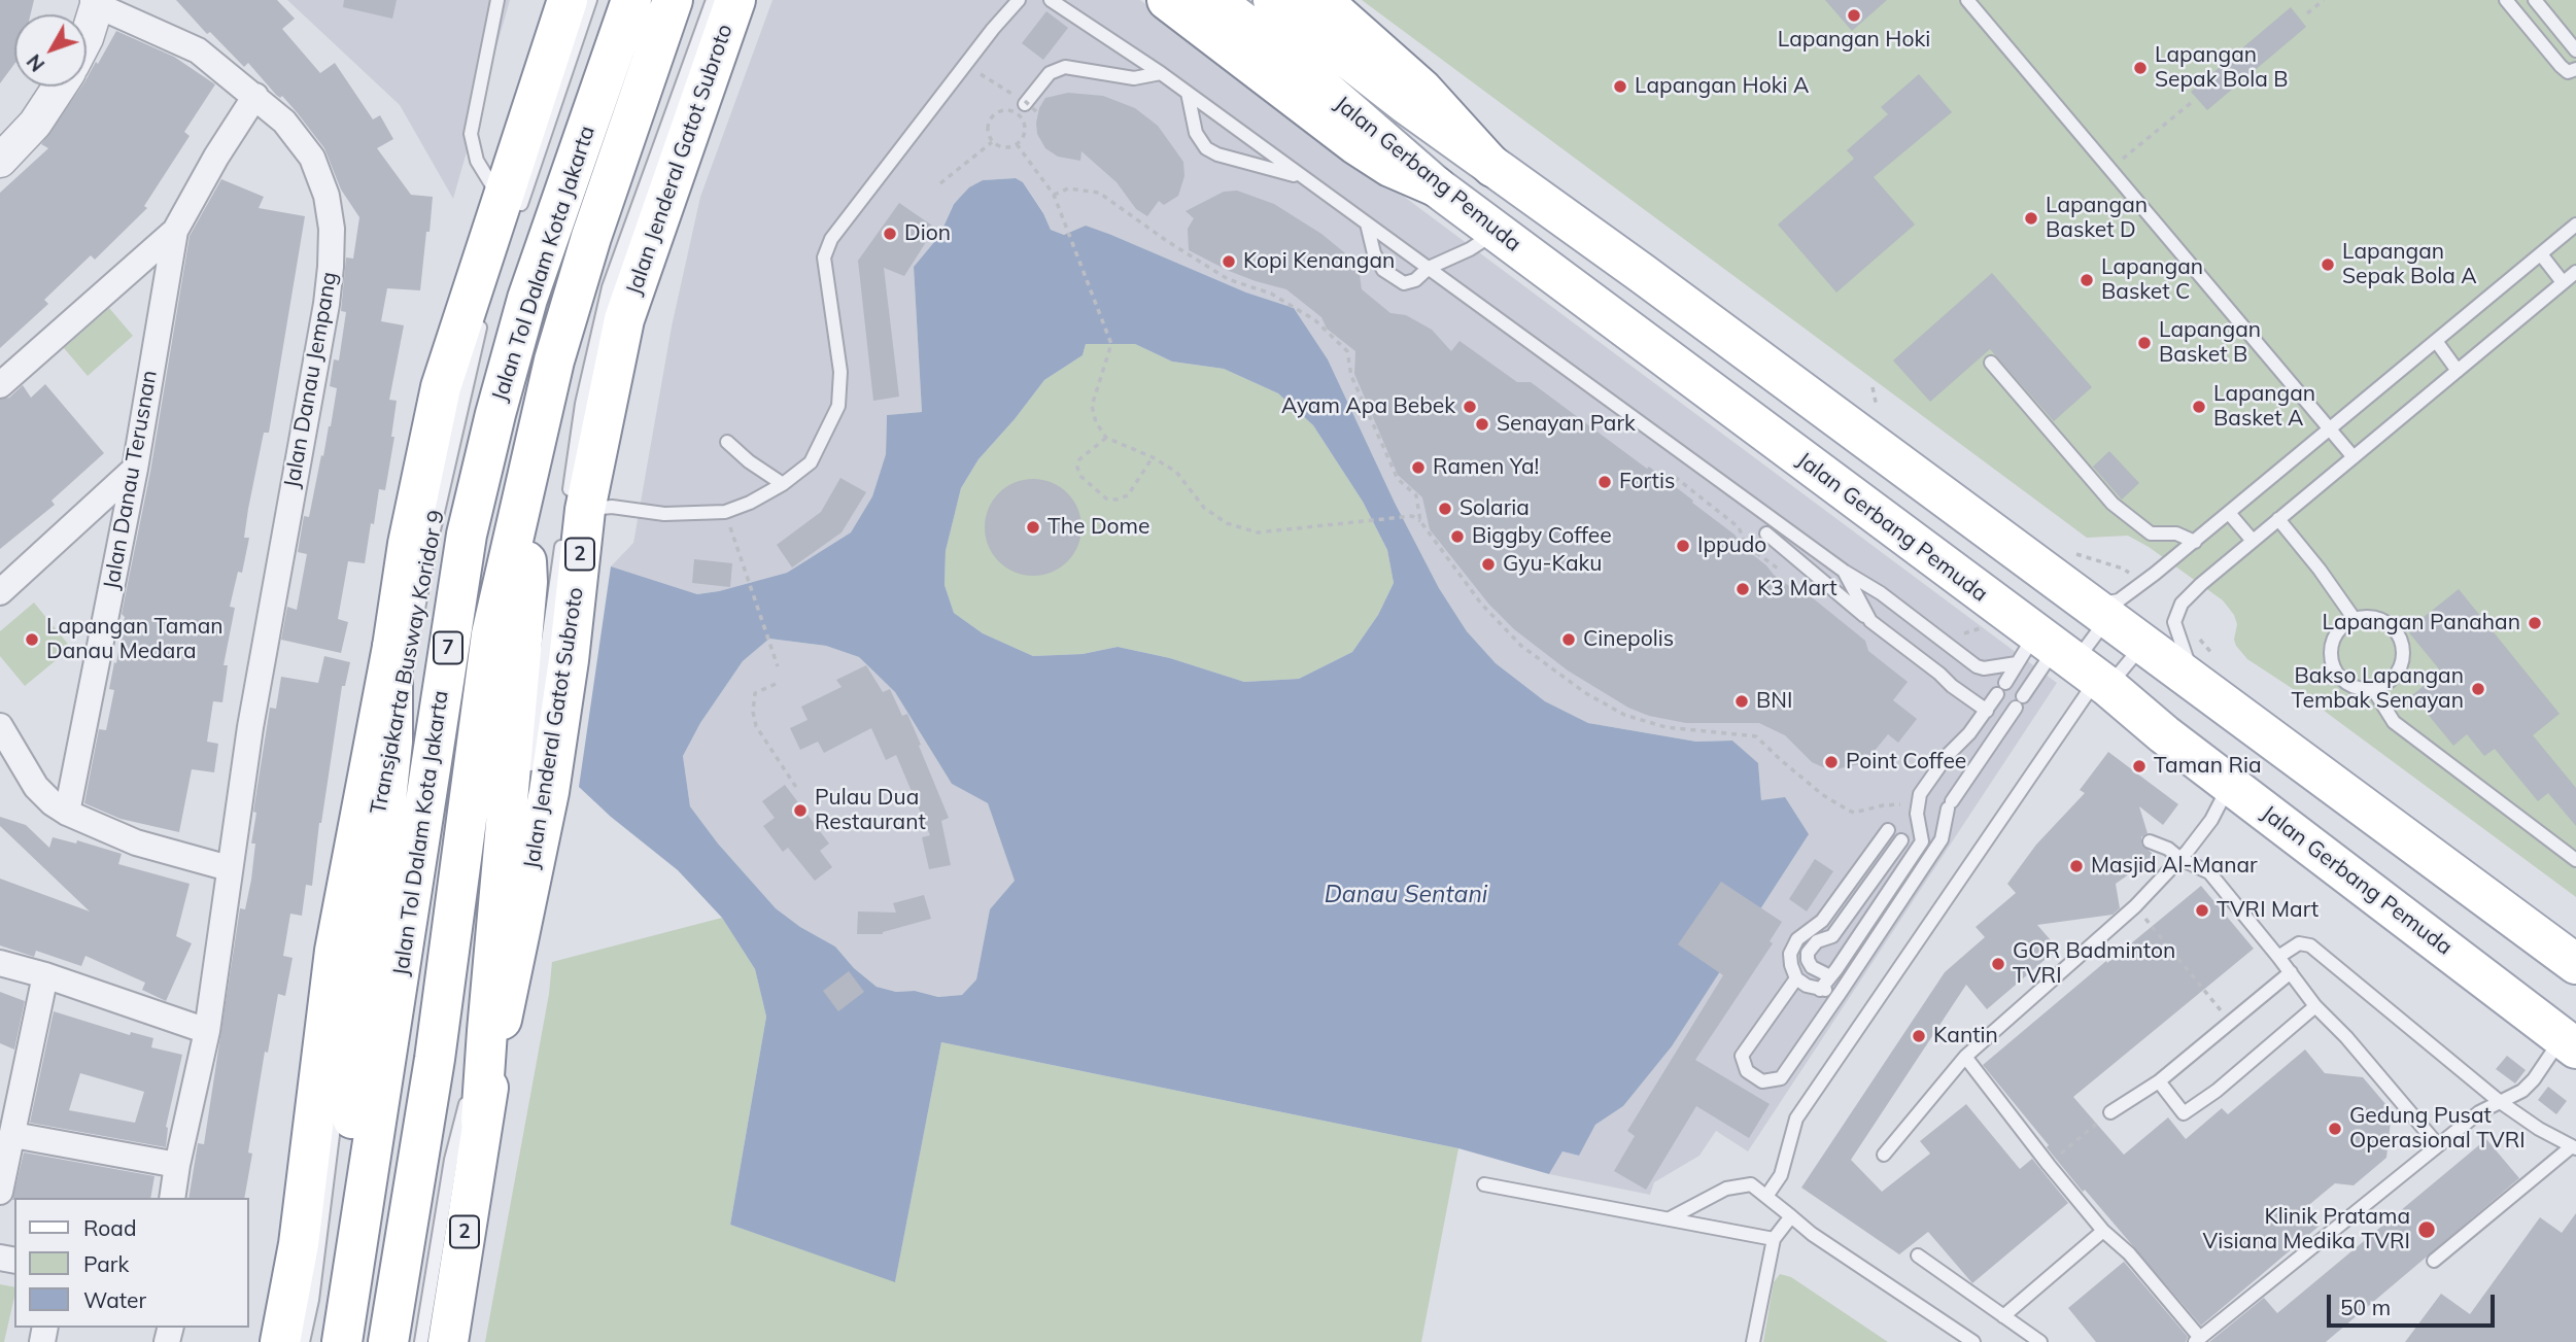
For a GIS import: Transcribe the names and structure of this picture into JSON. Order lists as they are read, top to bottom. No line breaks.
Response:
{"streets":{"main road":["Jalan Jenderal Gatot Subroto","Jalan Gerbang Pemuda","Jalan Tol Dalam Kota Jakarta","2","7"],"street":["Jalan Danau Jempang","Jalan Danau Terusnan"],"lane":["Transjakarta Busway Koridor 9"]},"water":["Danau Sentani"],"places":["Lapangan Hoki","Lapangan Sepak Bola B","Lapangan Hoki A","Lapangan Basket D","Dion","Kopi Kenangan","Lapangan Sepak Bola A","Lapangan Basket C","Lapangan Basket B","Ayam Apa Bebek","Lapangan Basket A","Senayan Park","Ramen Ya!","Fortis","Solaria","The Dome","Biggby Coffee","Ippudo","Gyu-Kaku","K3 Mart","Lapangan Panahan","Lapangan Taman Danau Medara","Cinepolis","Bakso Lapangan Tembak Senayan","BNI","Point Coffee","Taman Ria","Pulau Dua Restaurant","Masjid Al-Manar","TVRI Mart","GOR Badminton TVRI","Kantin","Gedung Pusat Operasional TVRI","Klinik Pratama Visiana Medika TVRI"],"legend":["Road","Park","Water"],"scale_bar":"50 m","north":"bottom left"}
